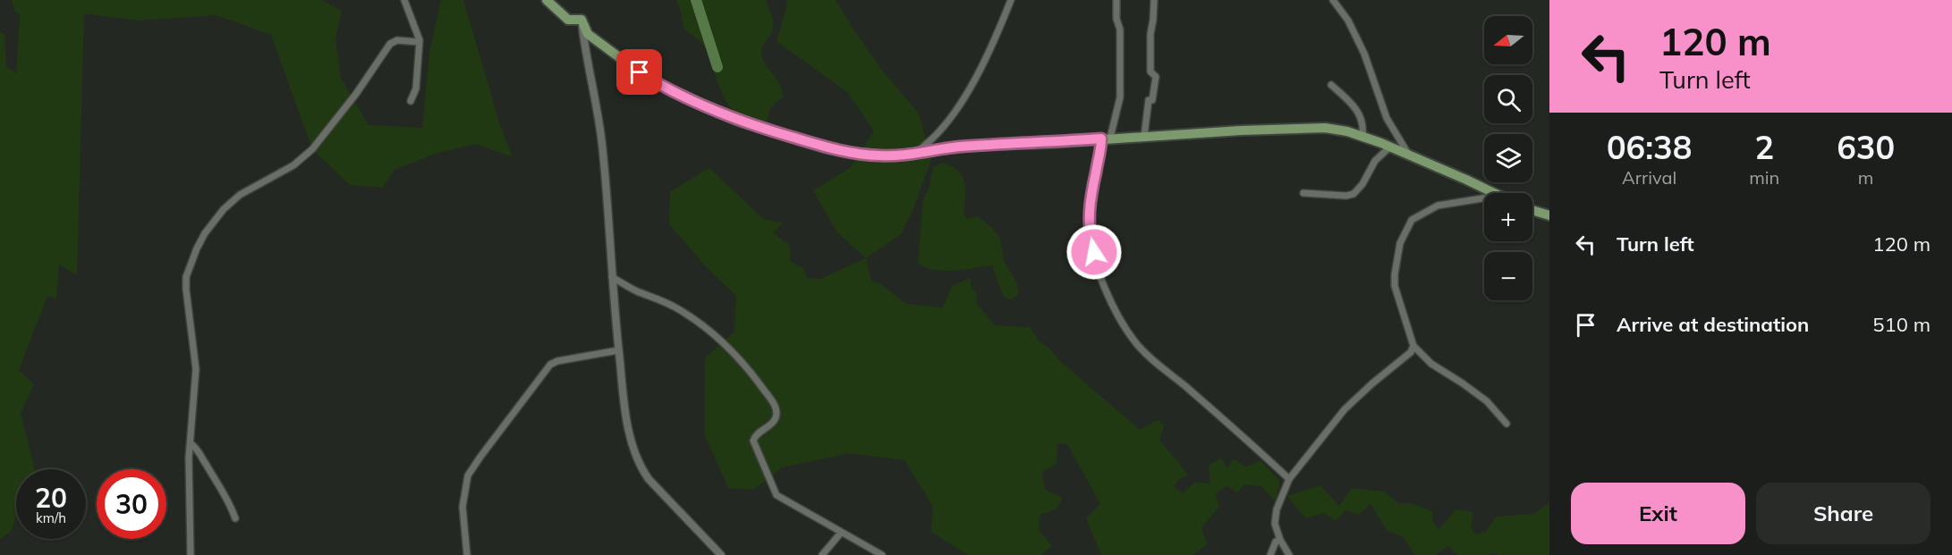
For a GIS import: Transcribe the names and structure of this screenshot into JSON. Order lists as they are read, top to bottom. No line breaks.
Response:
{"north":"left","page":{"turn":["120 m","Turn left"],"map_buttons":["+","−"],"eta":["06:38","Arrival","2","min","630","m"],"list":[{"name":"Turn left","value":"120 m"},{"name":"Arrive at destination","value":"510 m"}],"speed":"20 km/h","limit":"30","buttons":["Exit","Share"]}}
